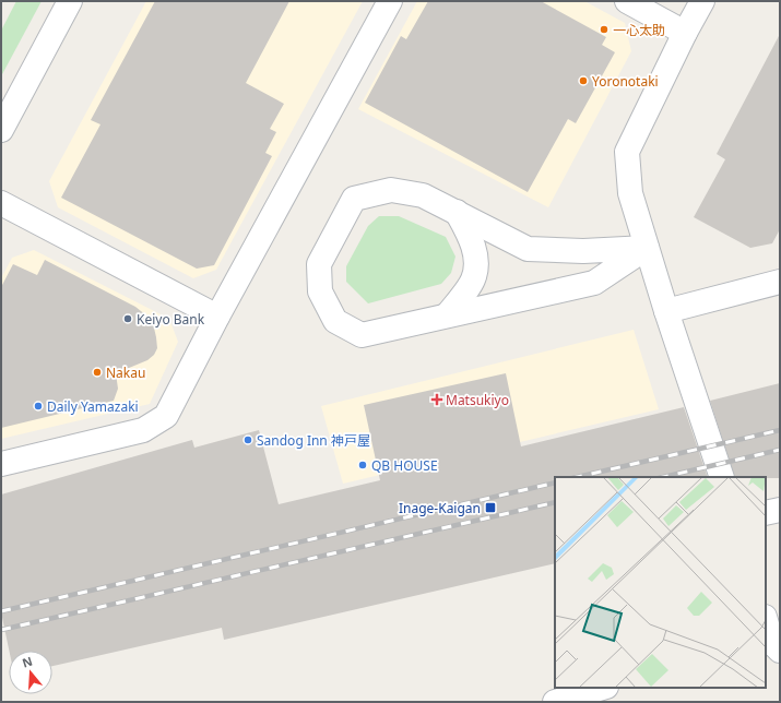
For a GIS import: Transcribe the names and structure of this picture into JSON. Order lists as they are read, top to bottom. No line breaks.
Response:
{"places":{"other":["一心太助","Yoronotaki","Keiyo Bank","Nakau","Daily Yamazaki","Sandog Inn 神戸屋","QB HOUSE"],"health":["Matsukiyo"],"transit":["Inage-Kaigan"]},"north":"top"}
